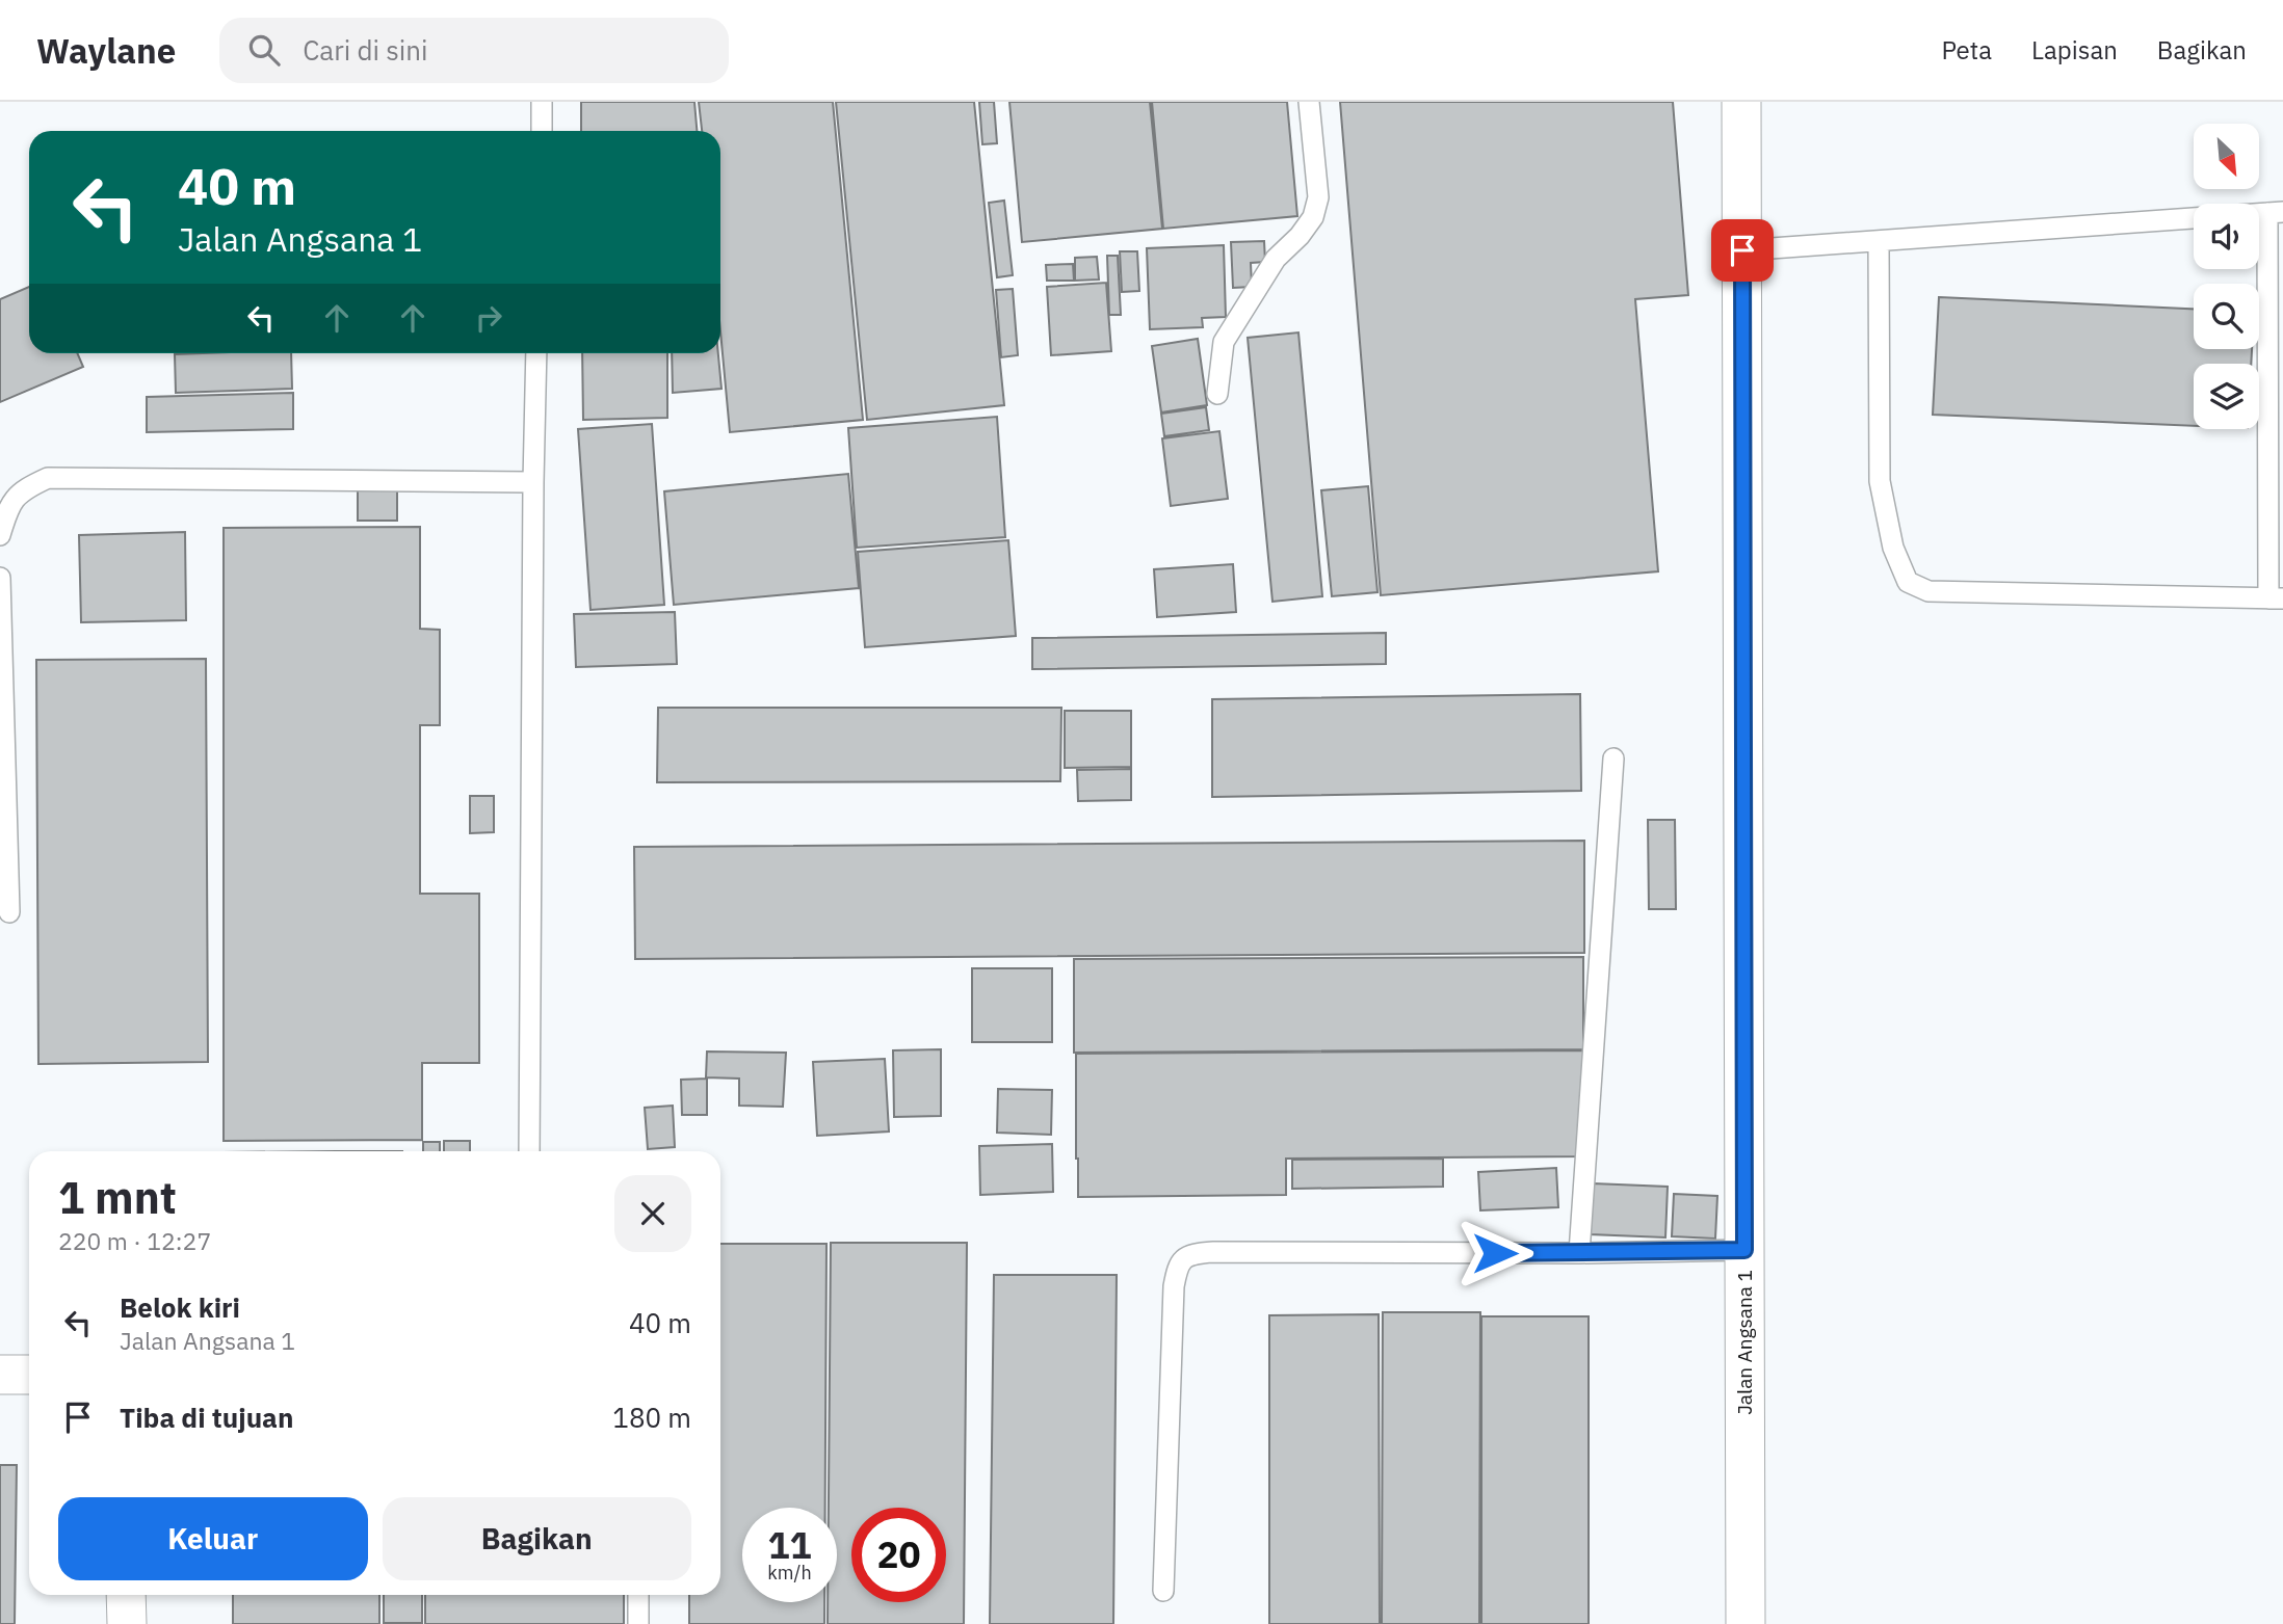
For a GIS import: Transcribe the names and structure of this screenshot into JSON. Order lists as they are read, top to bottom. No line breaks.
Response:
{"streets":{"street":["Jalan Angsana 1"]},"north":"bottom right","page":{"header":"Waylane","search":"Cari di sini","nav":["Peta","Lapisan","Bagikan"],"turn":["40 m","Jalan Angsana 1"],"heading":["1 mnt","220 m · 12:27"],"list":[{"name":"Belok kiri","note":"Jalan Angsana 1","value":"40 m"},{"name":"Tiba di tujuan","value":"180 m"}],"buttons":["Keluar","Bagikan"],"speed":"11 km/h","limit":"20"}}
